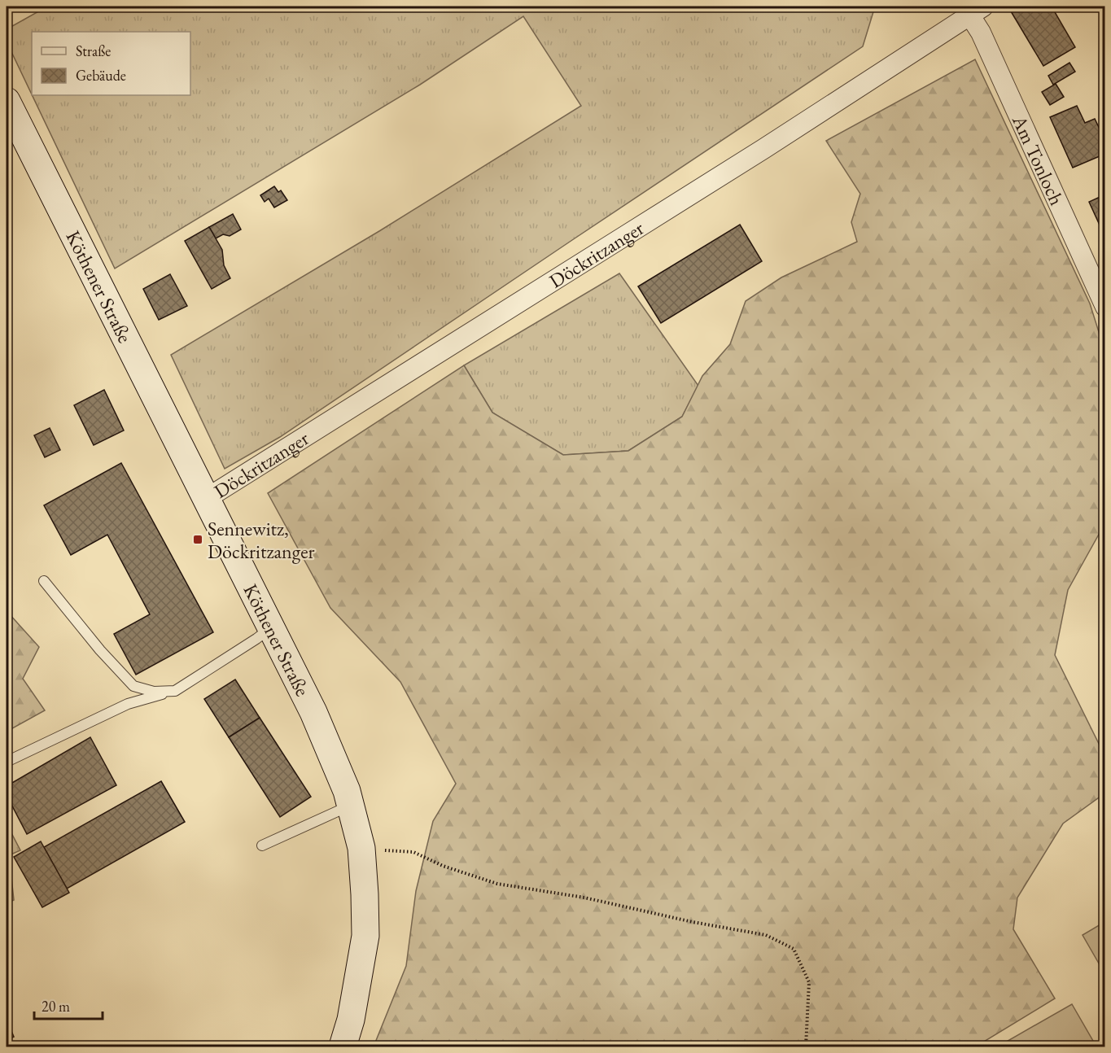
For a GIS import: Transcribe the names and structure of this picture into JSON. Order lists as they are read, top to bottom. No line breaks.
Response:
{"streets":{"main road":["Köthener Straße"],"street":["Am Tonloch","Döckritzanger"]},"crossings":[["Am Tonloch","Döckritzanger"],["Döckritzanger","Köthener Straße"]],"places":{"transit":["Sennewitz, Döckritzanger"]},"legend":["Straße","Gebäude"],"scale_bar":"20 m"}
